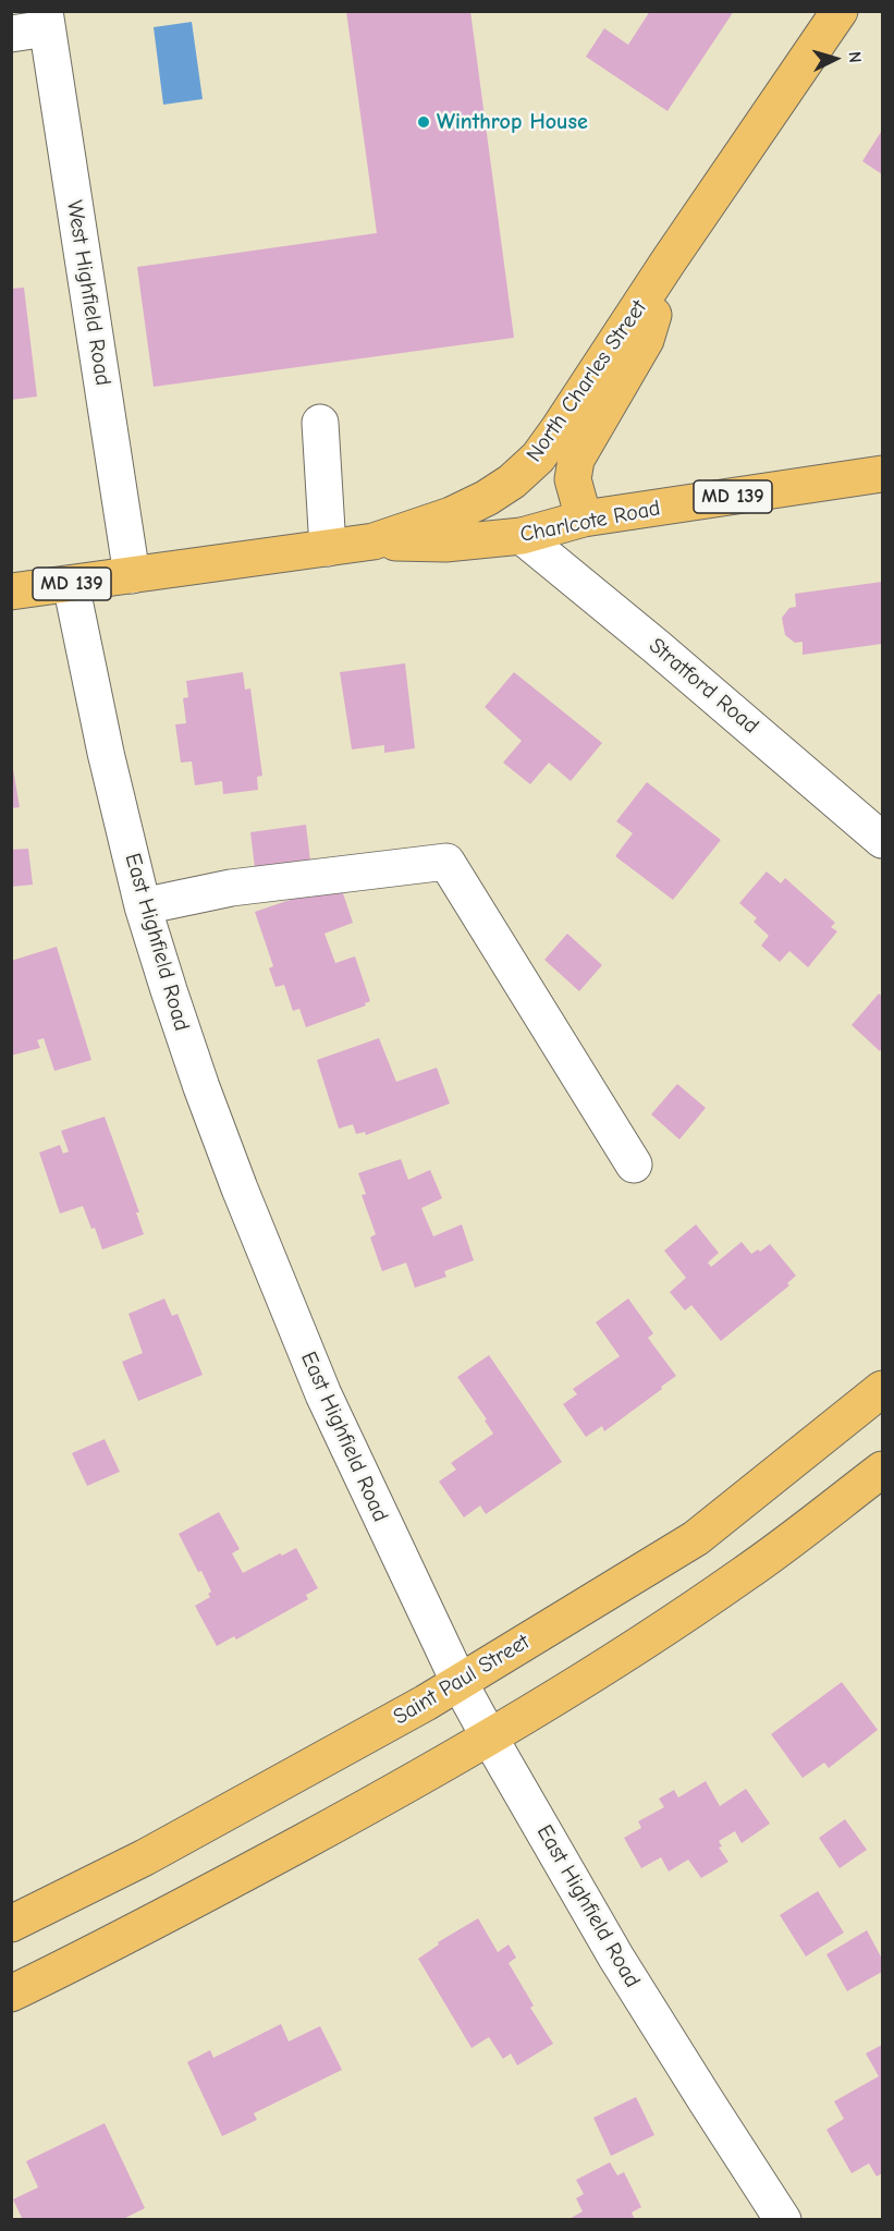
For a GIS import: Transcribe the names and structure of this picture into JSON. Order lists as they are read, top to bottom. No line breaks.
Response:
{"streets":{"main road":["North Charles Street","MD 139","Charlcote Road","Saint Paul Street"],"street":["West Highfield Road","Stratford Road","East Highfield Road"]},"crossings":[["West Highfield Road","North Charles Street"],["North Charles Street","Charlcote Road"],["North Charles Street","East Highfield Road"],["Charlcote Road","Stratford Road"],["East Highfield Road","Saint Paul Street"]],"places":["Winthrop House"],"north":"right"}
